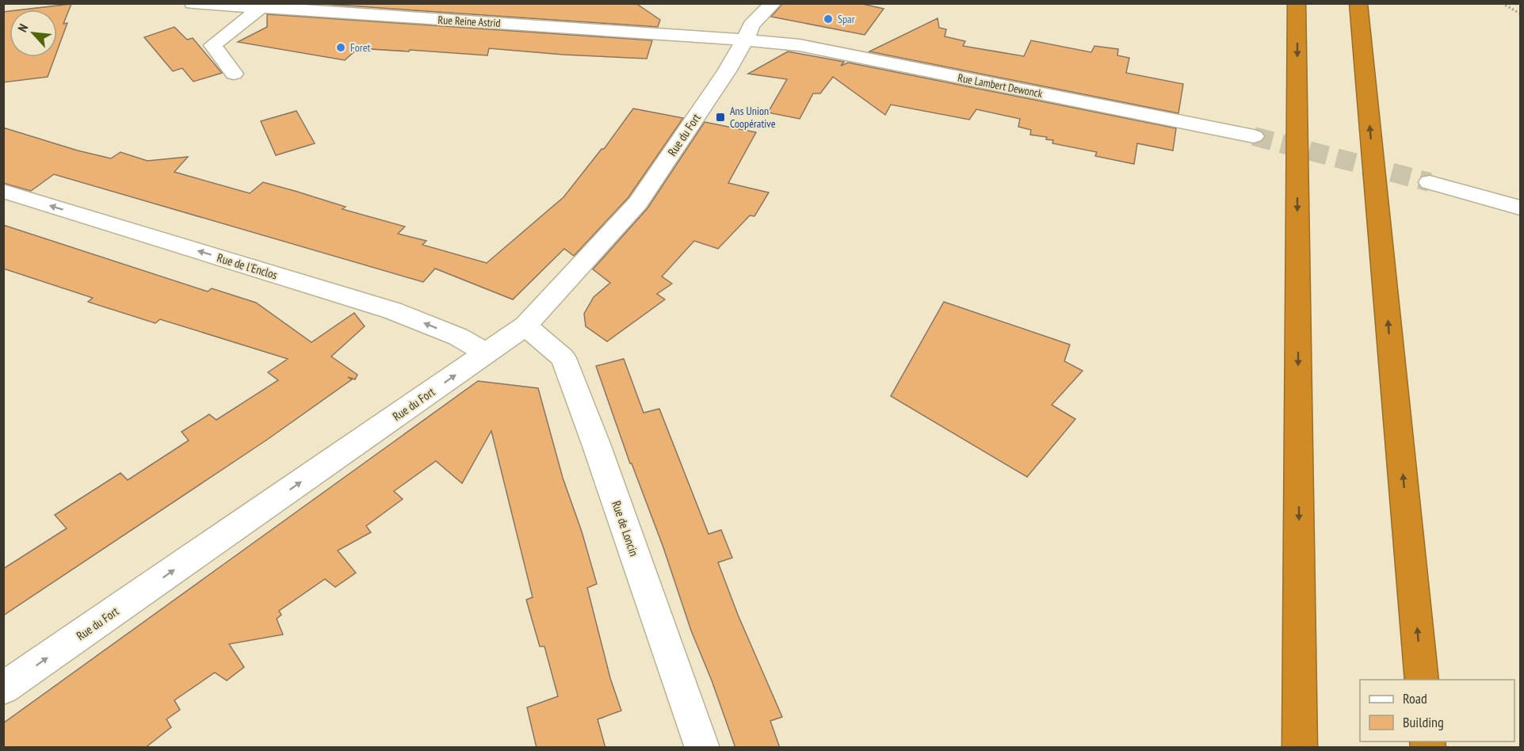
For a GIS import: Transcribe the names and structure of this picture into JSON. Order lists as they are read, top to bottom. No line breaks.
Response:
{"streets":{"street":["Rue Reine Astrid","Rue Lambert Dewonck","Rue du Fort","Rue de l'Enclos","Rue de Loncin"]},"crossings":[["Rue Reine Astrid","Rue Lambert Dewonck"],["Rue Reine Astrid","Rue du Fort"],["Rue Lambert Dewonck","Rue du Fort"],["Rue du Fort","Rue de l'Enclos"],["Rue du Fort","Rue de Loncin"]],"one_way":["Rue du Fort","Rue de l'Enclos"],"places":{"other":["Spar","Foret"],"transit":["Ans Union Coopérative"]},"legend":["Road","Building"],"north":"top left"}
